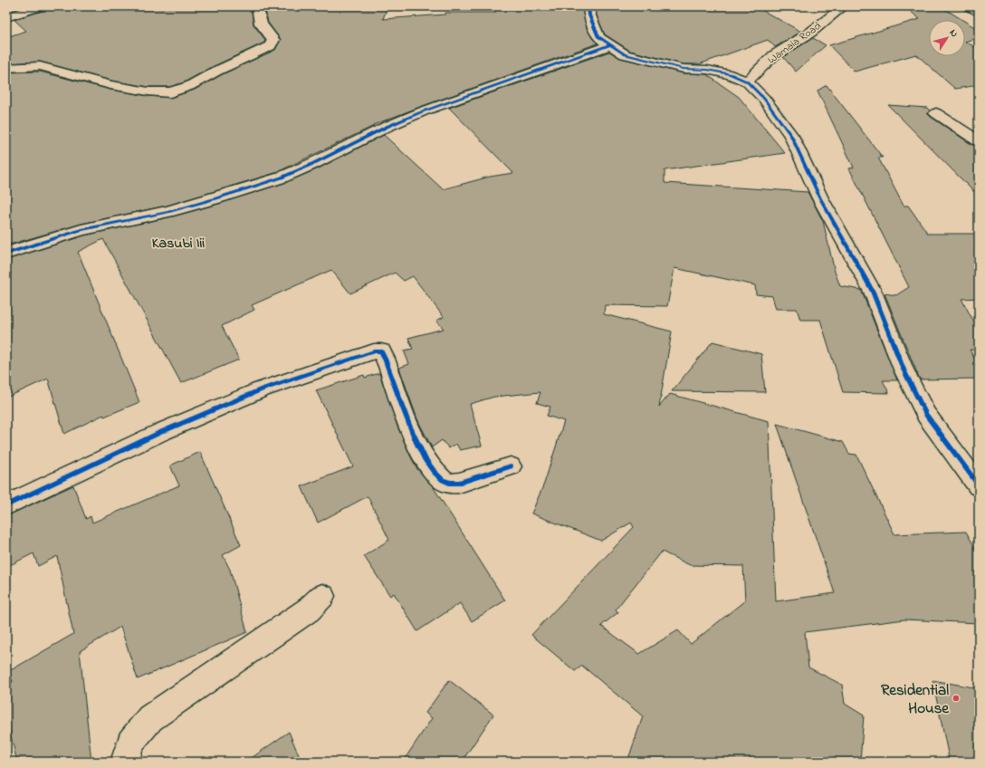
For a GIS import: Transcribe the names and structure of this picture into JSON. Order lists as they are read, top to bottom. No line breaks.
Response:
{"streets":{"street":["Wamala Road"]},"districts":["Kasubi Iii"],"places":["Residential House"],"north":"top right"}
